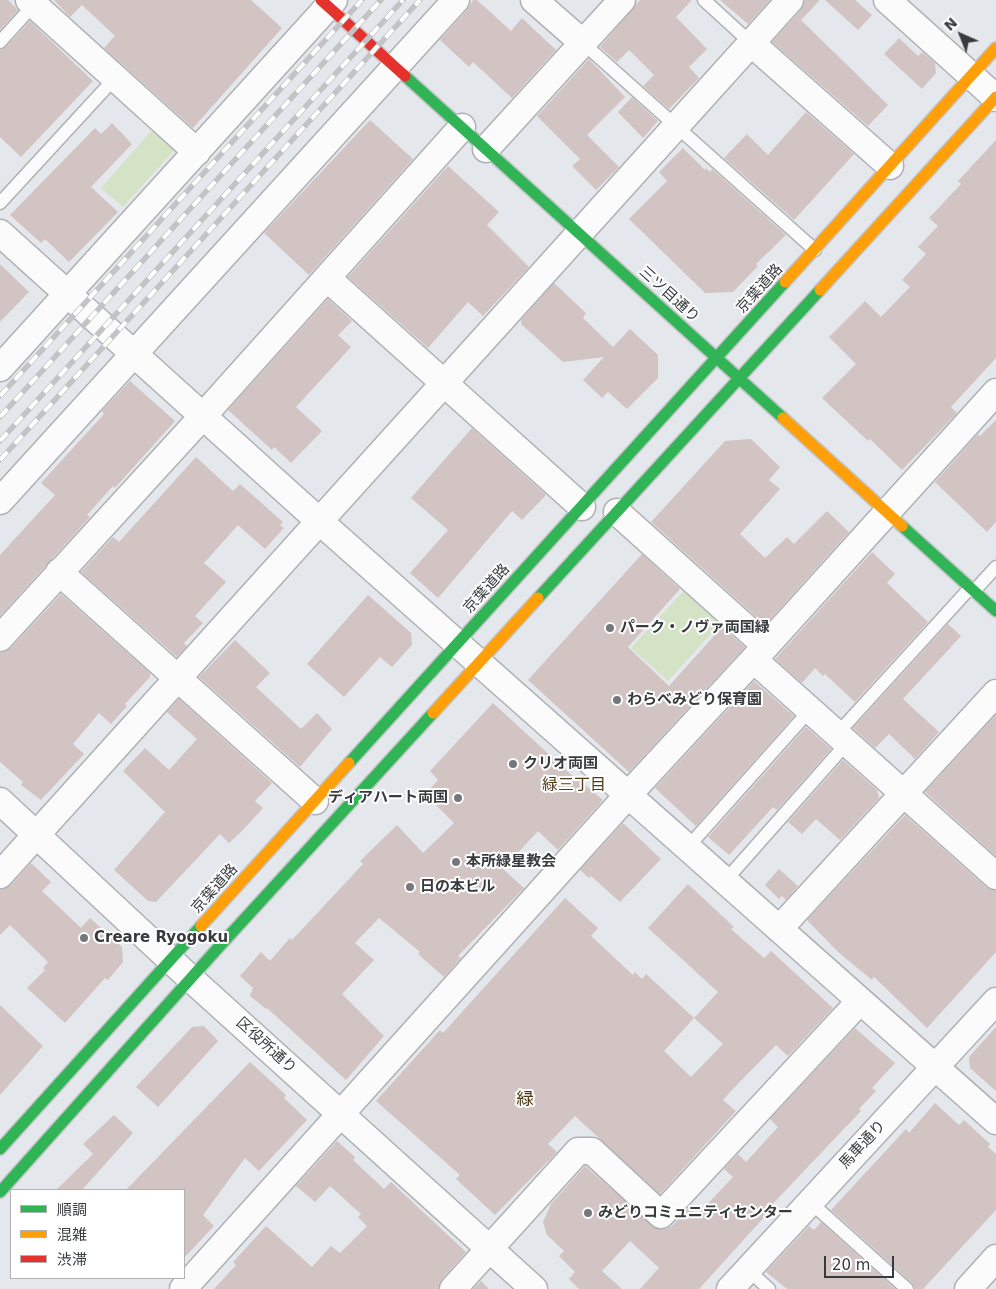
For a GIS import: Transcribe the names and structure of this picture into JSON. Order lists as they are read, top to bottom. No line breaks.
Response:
{"streets":{"main road":["京葉道路","三ツ目通り"],"street":["区役所通り","馬車通り"]},"crossings":[["京葉道路","三ツ目通り"],["京葉道路","区役所通り"]],"districts":["緑三丁目","緑"],"places":["パーク・ノヴァ両国緑","わらべみどり保育園","クリオ両国","ディアハート両国","本所緑星教会","日の本ビル","Creare Ryogoku","みどりコミュニティセンター"],"legend":["順調","混雑","渋滞"],"scale_bar":"20 m","north":"top left"}
